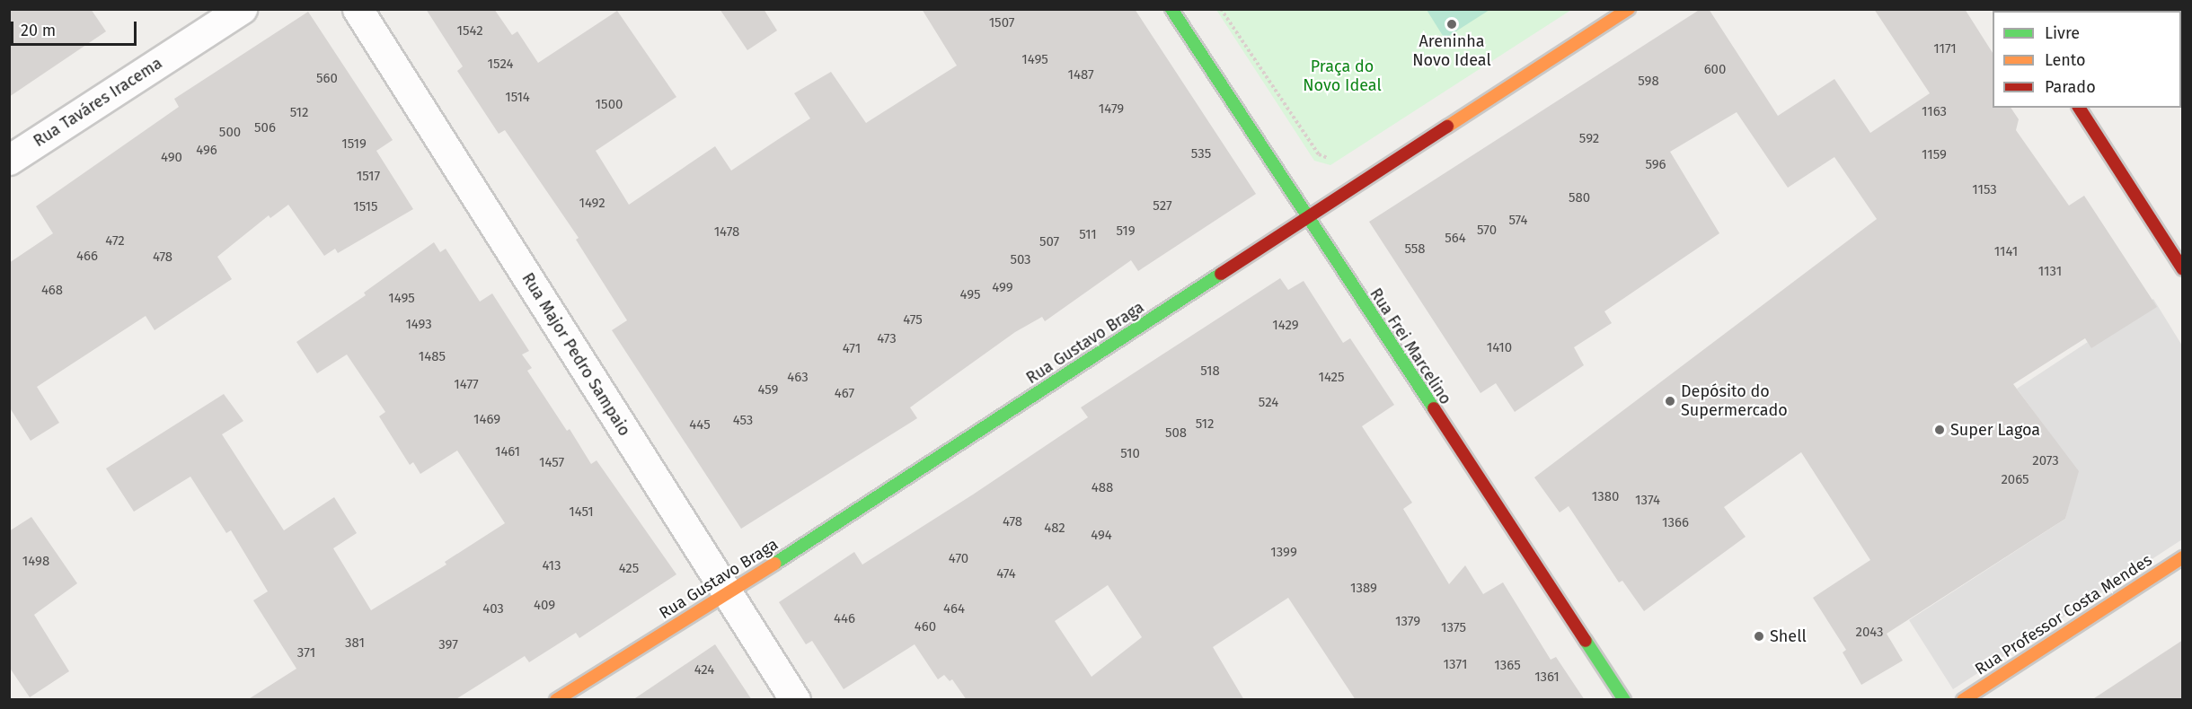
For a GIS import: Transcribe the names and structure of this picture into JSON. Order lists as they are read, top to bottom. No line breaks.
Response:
{"streets":{"street":["Rua Taváres Iracema","Rua Gustavo Braga","Rua Frei Marcelino","Rua Major Pedro Sampaio","Rua Professor Costa Mendes"]},"crossings":[["Rua Gustavo Braga","Rua Frei Marcelino"],["Rua Gustavo Braga","Rua Major Pedro Sampaio"]],"parks":["Praça do Novo Ideal"],"places":["Areninha Novo Ideal","Depósito do Supermercado","Super Lagoa","Shell"],"house_numbers":["1507","1542","1171","1495","1524","600","1487","560","598","1514","1500","1479","1163","512","506","500","592","1519","496","535","1159","490","596","1517","1153","580","1492","527","1515","574","570","519","1478","511","564","472","507","558","1141","466","478","503","1131","499","468","495","1495","475","1493","1429","473","1410","471","1485","518","463","1425","1477","459","467","524","1469","453","512","445","508","1461","510","2073","1457","2065","488","1380","1374","1451","478","1366","482","494","1399","470","1498","413","425","474","1389","409","403","464","446","1379","460","1375","2043","381","397","371","1371","1365","424","1361"],"legend":["Livre","Lento","Parado"],"scale_bar":"20 m"}
